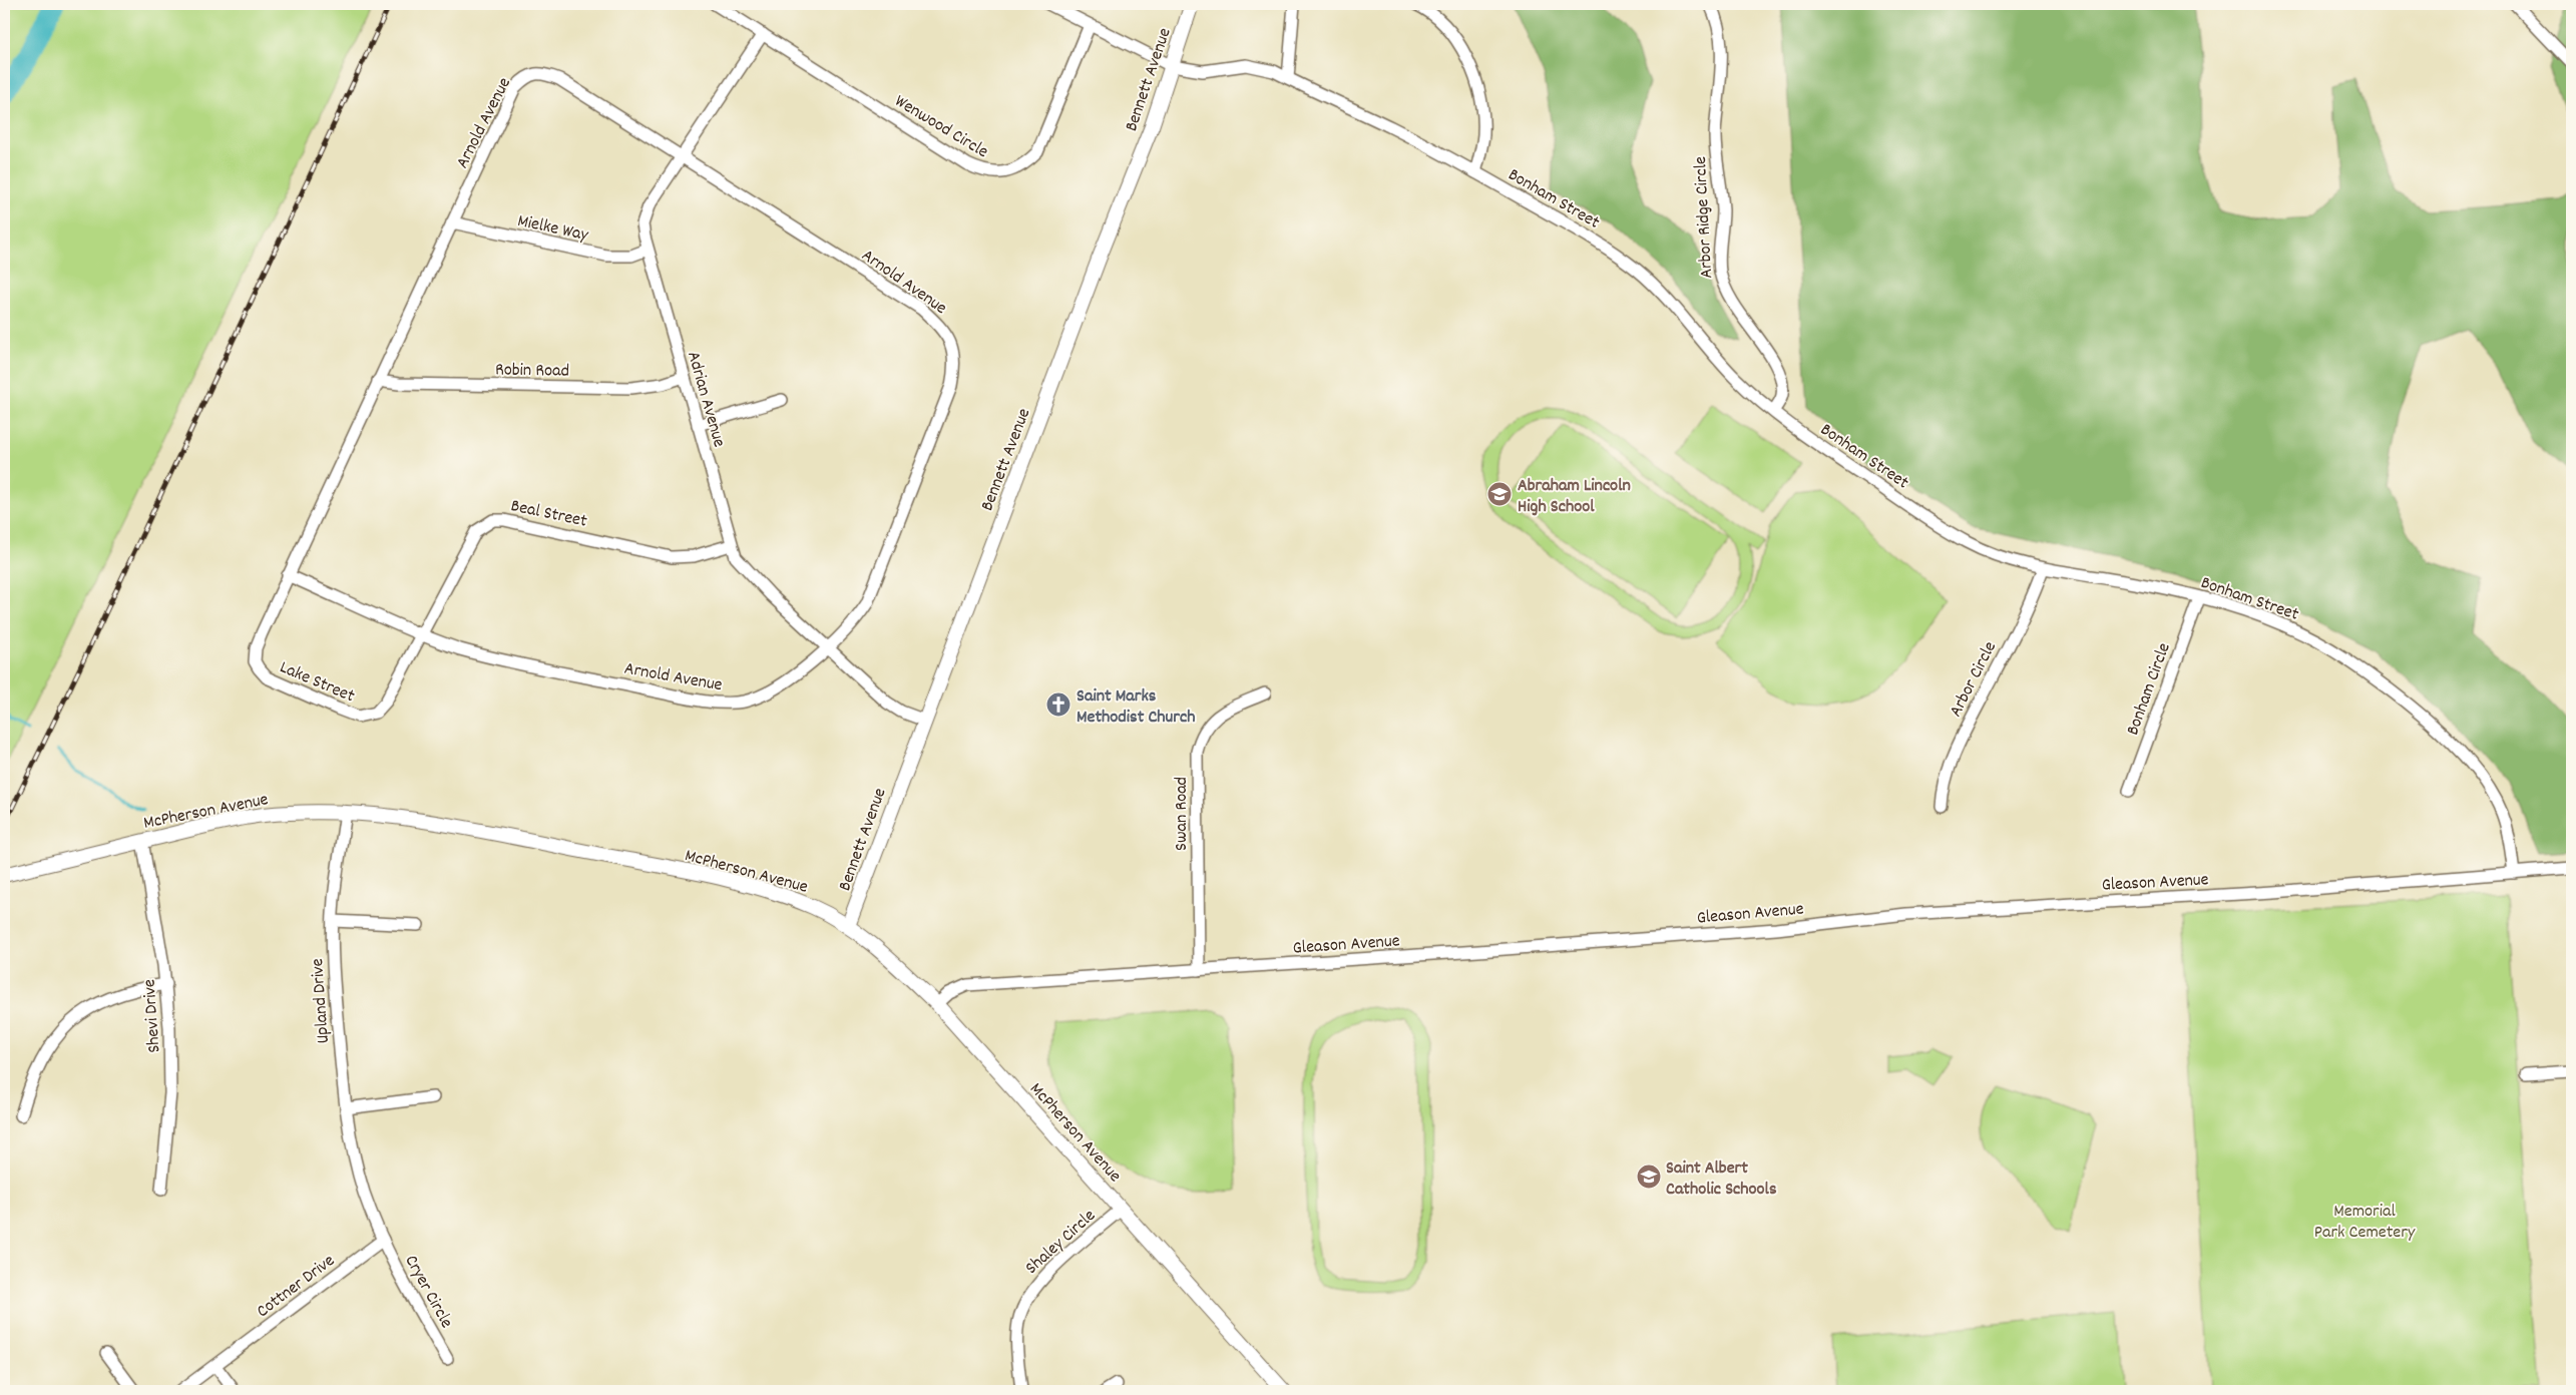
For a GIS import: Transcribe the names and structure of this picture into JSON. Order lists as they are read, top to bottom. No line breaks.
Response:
{"streets":{"main road":["Bennett Avenue","McPherson Avenue"],"street":["Arnold Avenue","Wenwood Circle","Bonham Street","Arbor Ridge Circle","Mielke Way","Robin Road","Adrian Avenue","Beal Street","Arbor Circle","Lake Street","Bonham Circle","Swan Road","Gleason Avenue","Upland Drive","Shevi Drive","Shaley Circle","Cottner Drive","Cryer Circle"]},"crossings":[["Bennett Avenue","Bonham Street"],["Bennett Avenue","Adrian Avenue"],["Bennett Avenue","McPherson Avenue"],["Arnold Avenue","Mielke Way"],["Arnold Avenue","Robin Road"],["Arnold Avenue","Adrian Avenue"],["Arnold Avenue","Beal Street"],["Arnold Avenue","Lake Street"],["Wenwood Circle","Bonham Street"],["Wenwood Circle","Adrian Avenue"],["Bonham Street","Arbor Ridge Circle"],["Bonham Street","Arbor Circle"],["Bonham Street","Bonham Circle"],["Bonham Street","Gleason Avenue"],["Mielke Way","Adrian Avenue"],["Robin Road","Adrian Avenue"],["Adrian Avenue","Beal Street"],["Beal Street","Lake Street"],["McPherson Avenue","Gleason Avenue"],["McPherson Avenue","Upland Drive"],["McPherson Avenue","Shevi Drive"],["McPherson Avenue","Shaley Circle"],["Swan Road","Gleason Avenue"],["Upland Drive","Cottner Drive"],["Upland Drive","Cryer Circle"],["Cottner Drive","Cryer Circle"]],"parks":["Memorial Park Cemetery"],"places":{"school or university":["Abraham Lincoln High School","Saint Albert Catholic Schools"],"church":["Saint Marks Methodist Church"]}}
